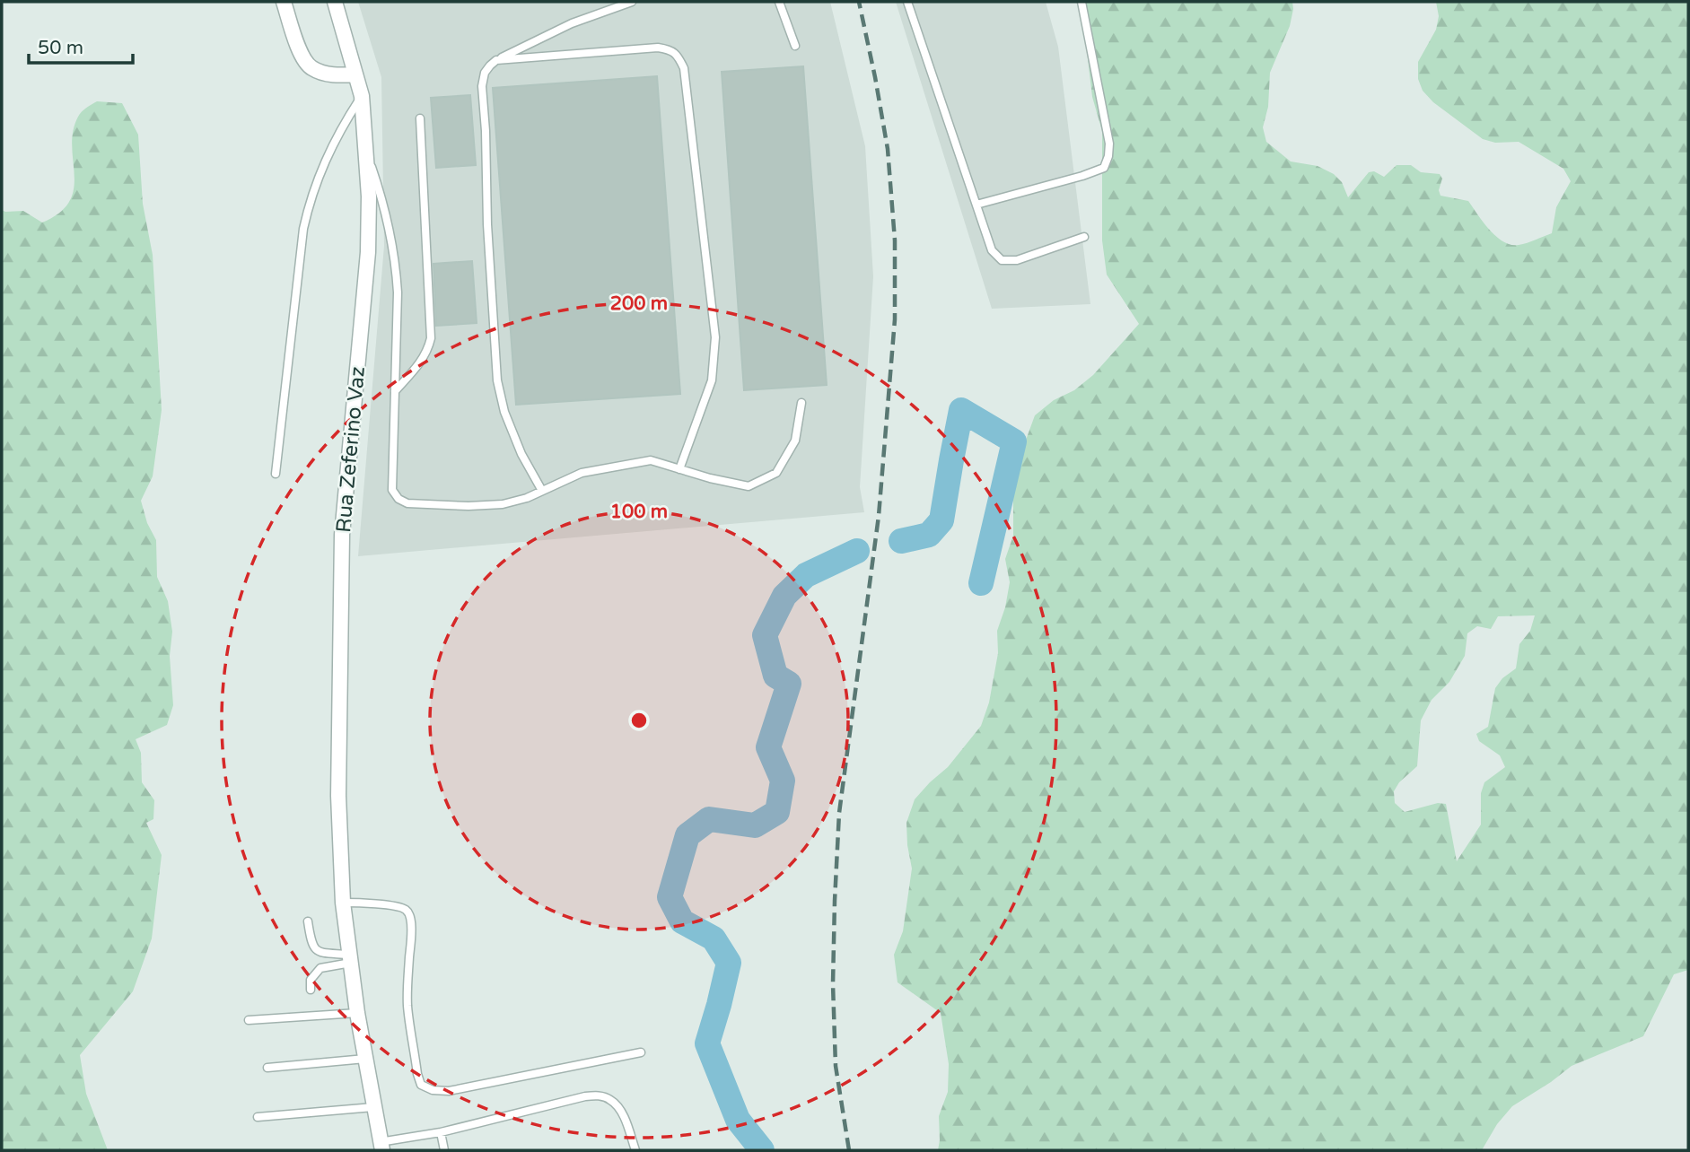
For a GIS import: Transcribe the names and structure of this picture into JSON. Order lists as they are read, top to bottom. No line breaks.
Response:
{"streets":{"street":["Rua Zeferino Vaz"]},"scale_bar":"50 m","rings":["200 m","100 m"]}
